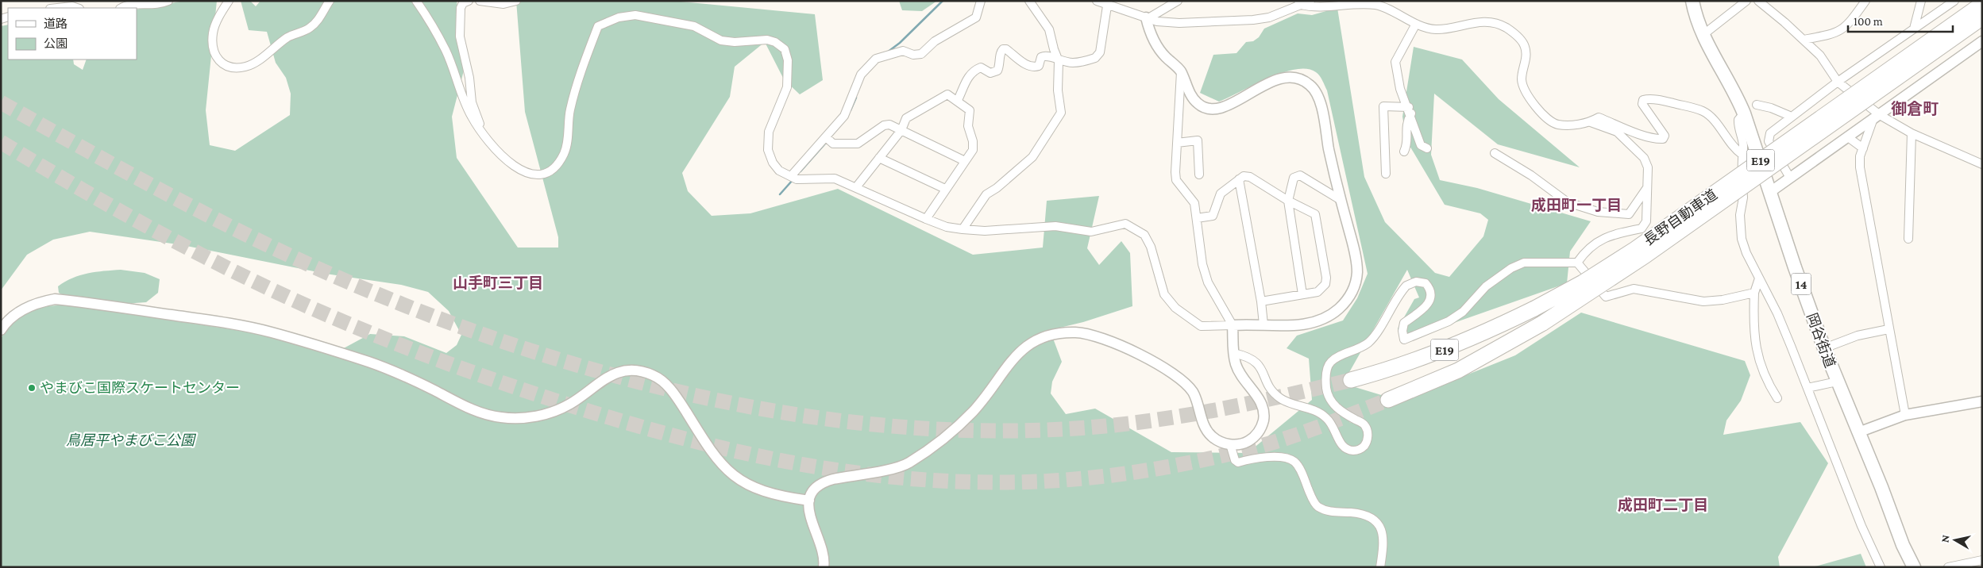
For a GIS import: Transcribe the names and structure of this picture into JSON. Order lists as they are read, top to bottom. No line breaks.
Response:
{"streets":{"highway":["E19","長野自動車道"],"main road":["14","岡谷街道"]},"districts":["御倉町","成田町一丁目","山手町三丁目","成田町二丁目"],"parks":["鳥居平やまびこ公園"],"places":["やまびこ国際スケートセンター"],"legend":["道路","公園"],"scale_bar":"100 m","north":"left"}
